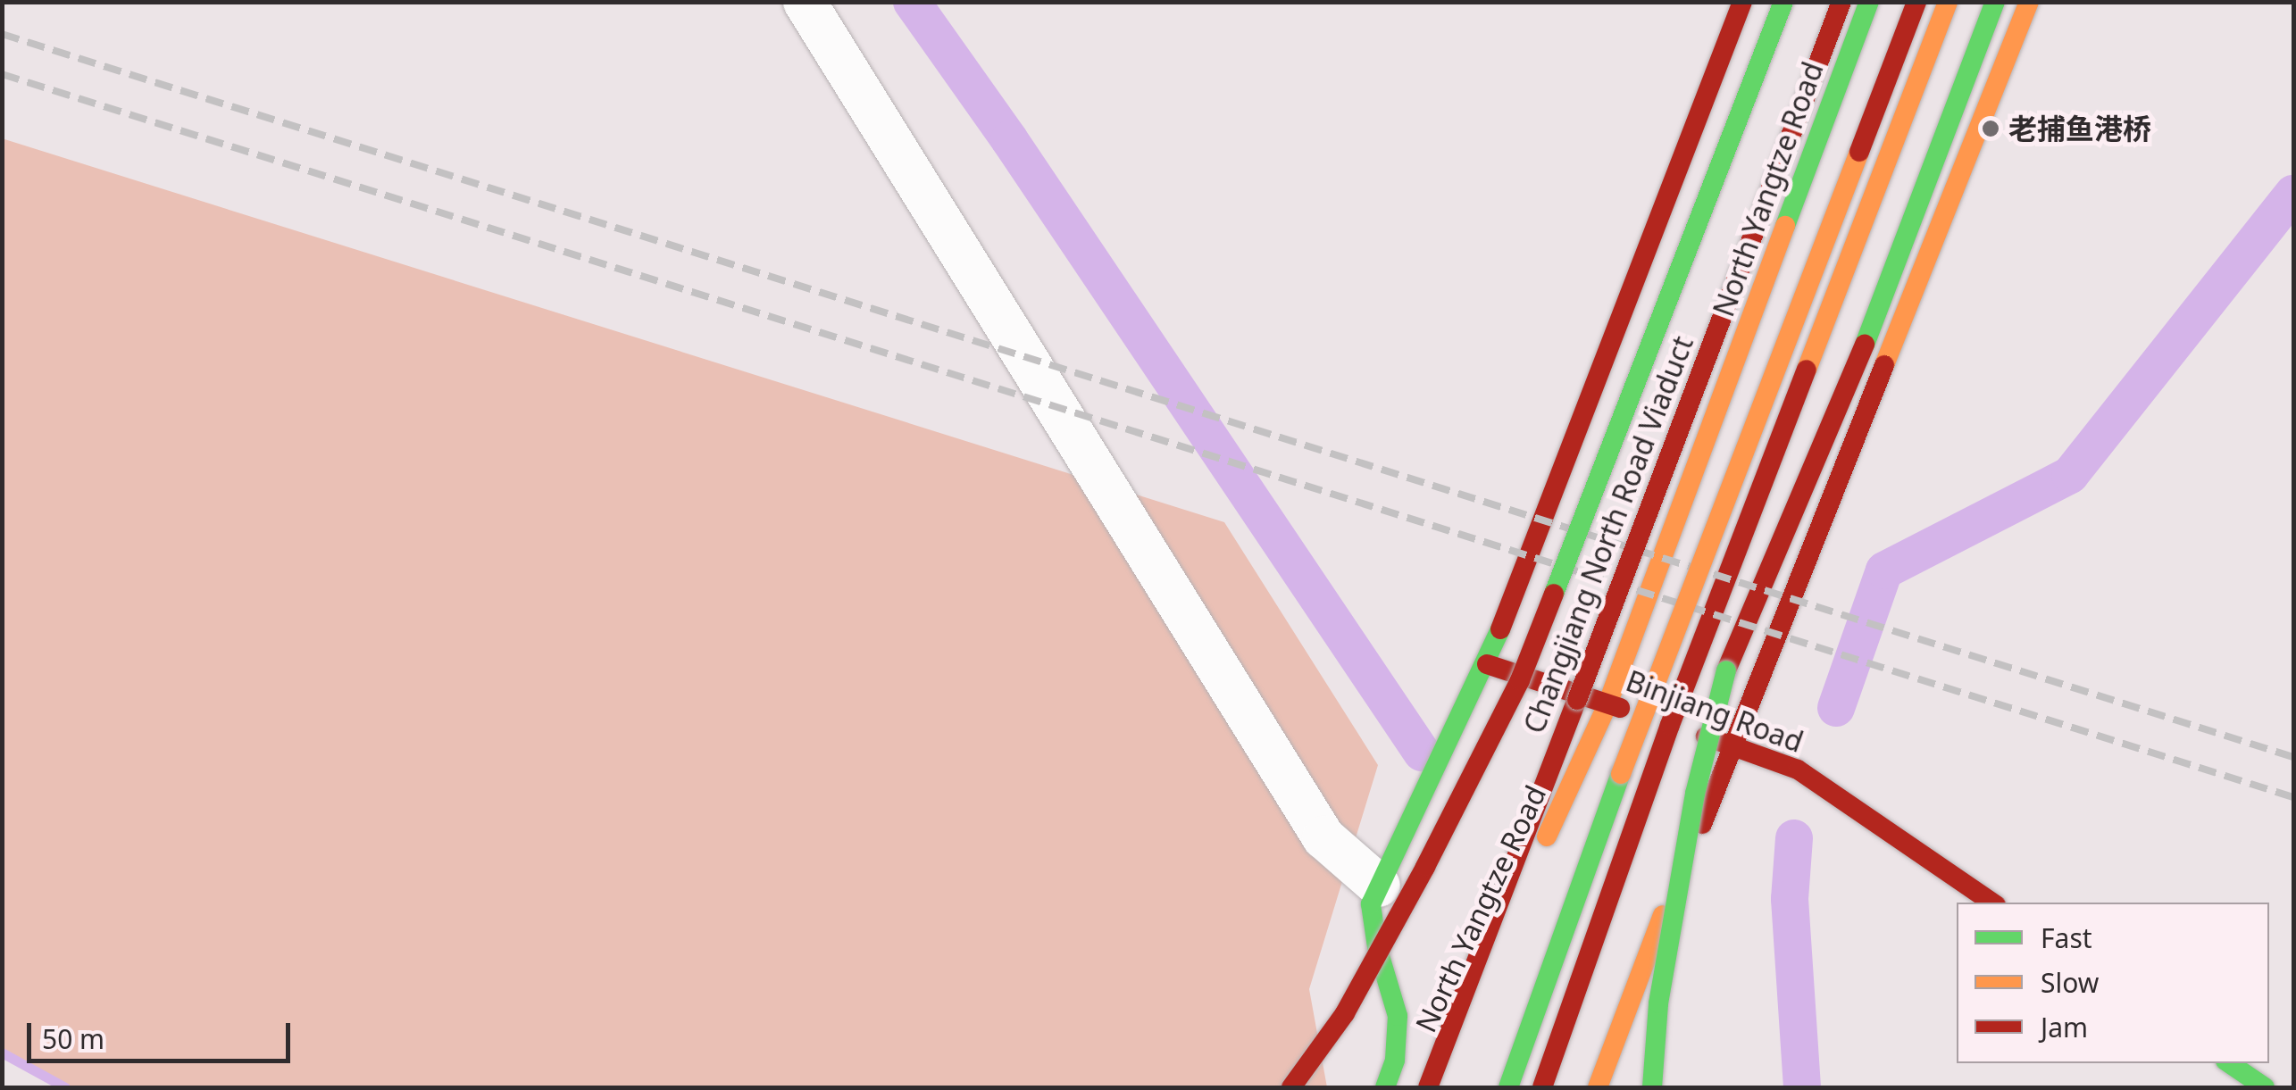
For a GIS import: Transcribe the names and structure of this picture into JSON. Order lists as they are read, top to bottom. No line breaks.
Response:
{"streets":{"main road":["North Yangtze Road","Changjiang North Road Viaduct","Binjiang Road"]},"crossings":[["North Yangtze Road","Changjiang North Road Viaduct"],["North Yangtze Road","Binjiang Road"]],"places":["老捕鱼港桥"],"legend":["Fast","Slow","Jam"],"scale_bar":"50 m"}
